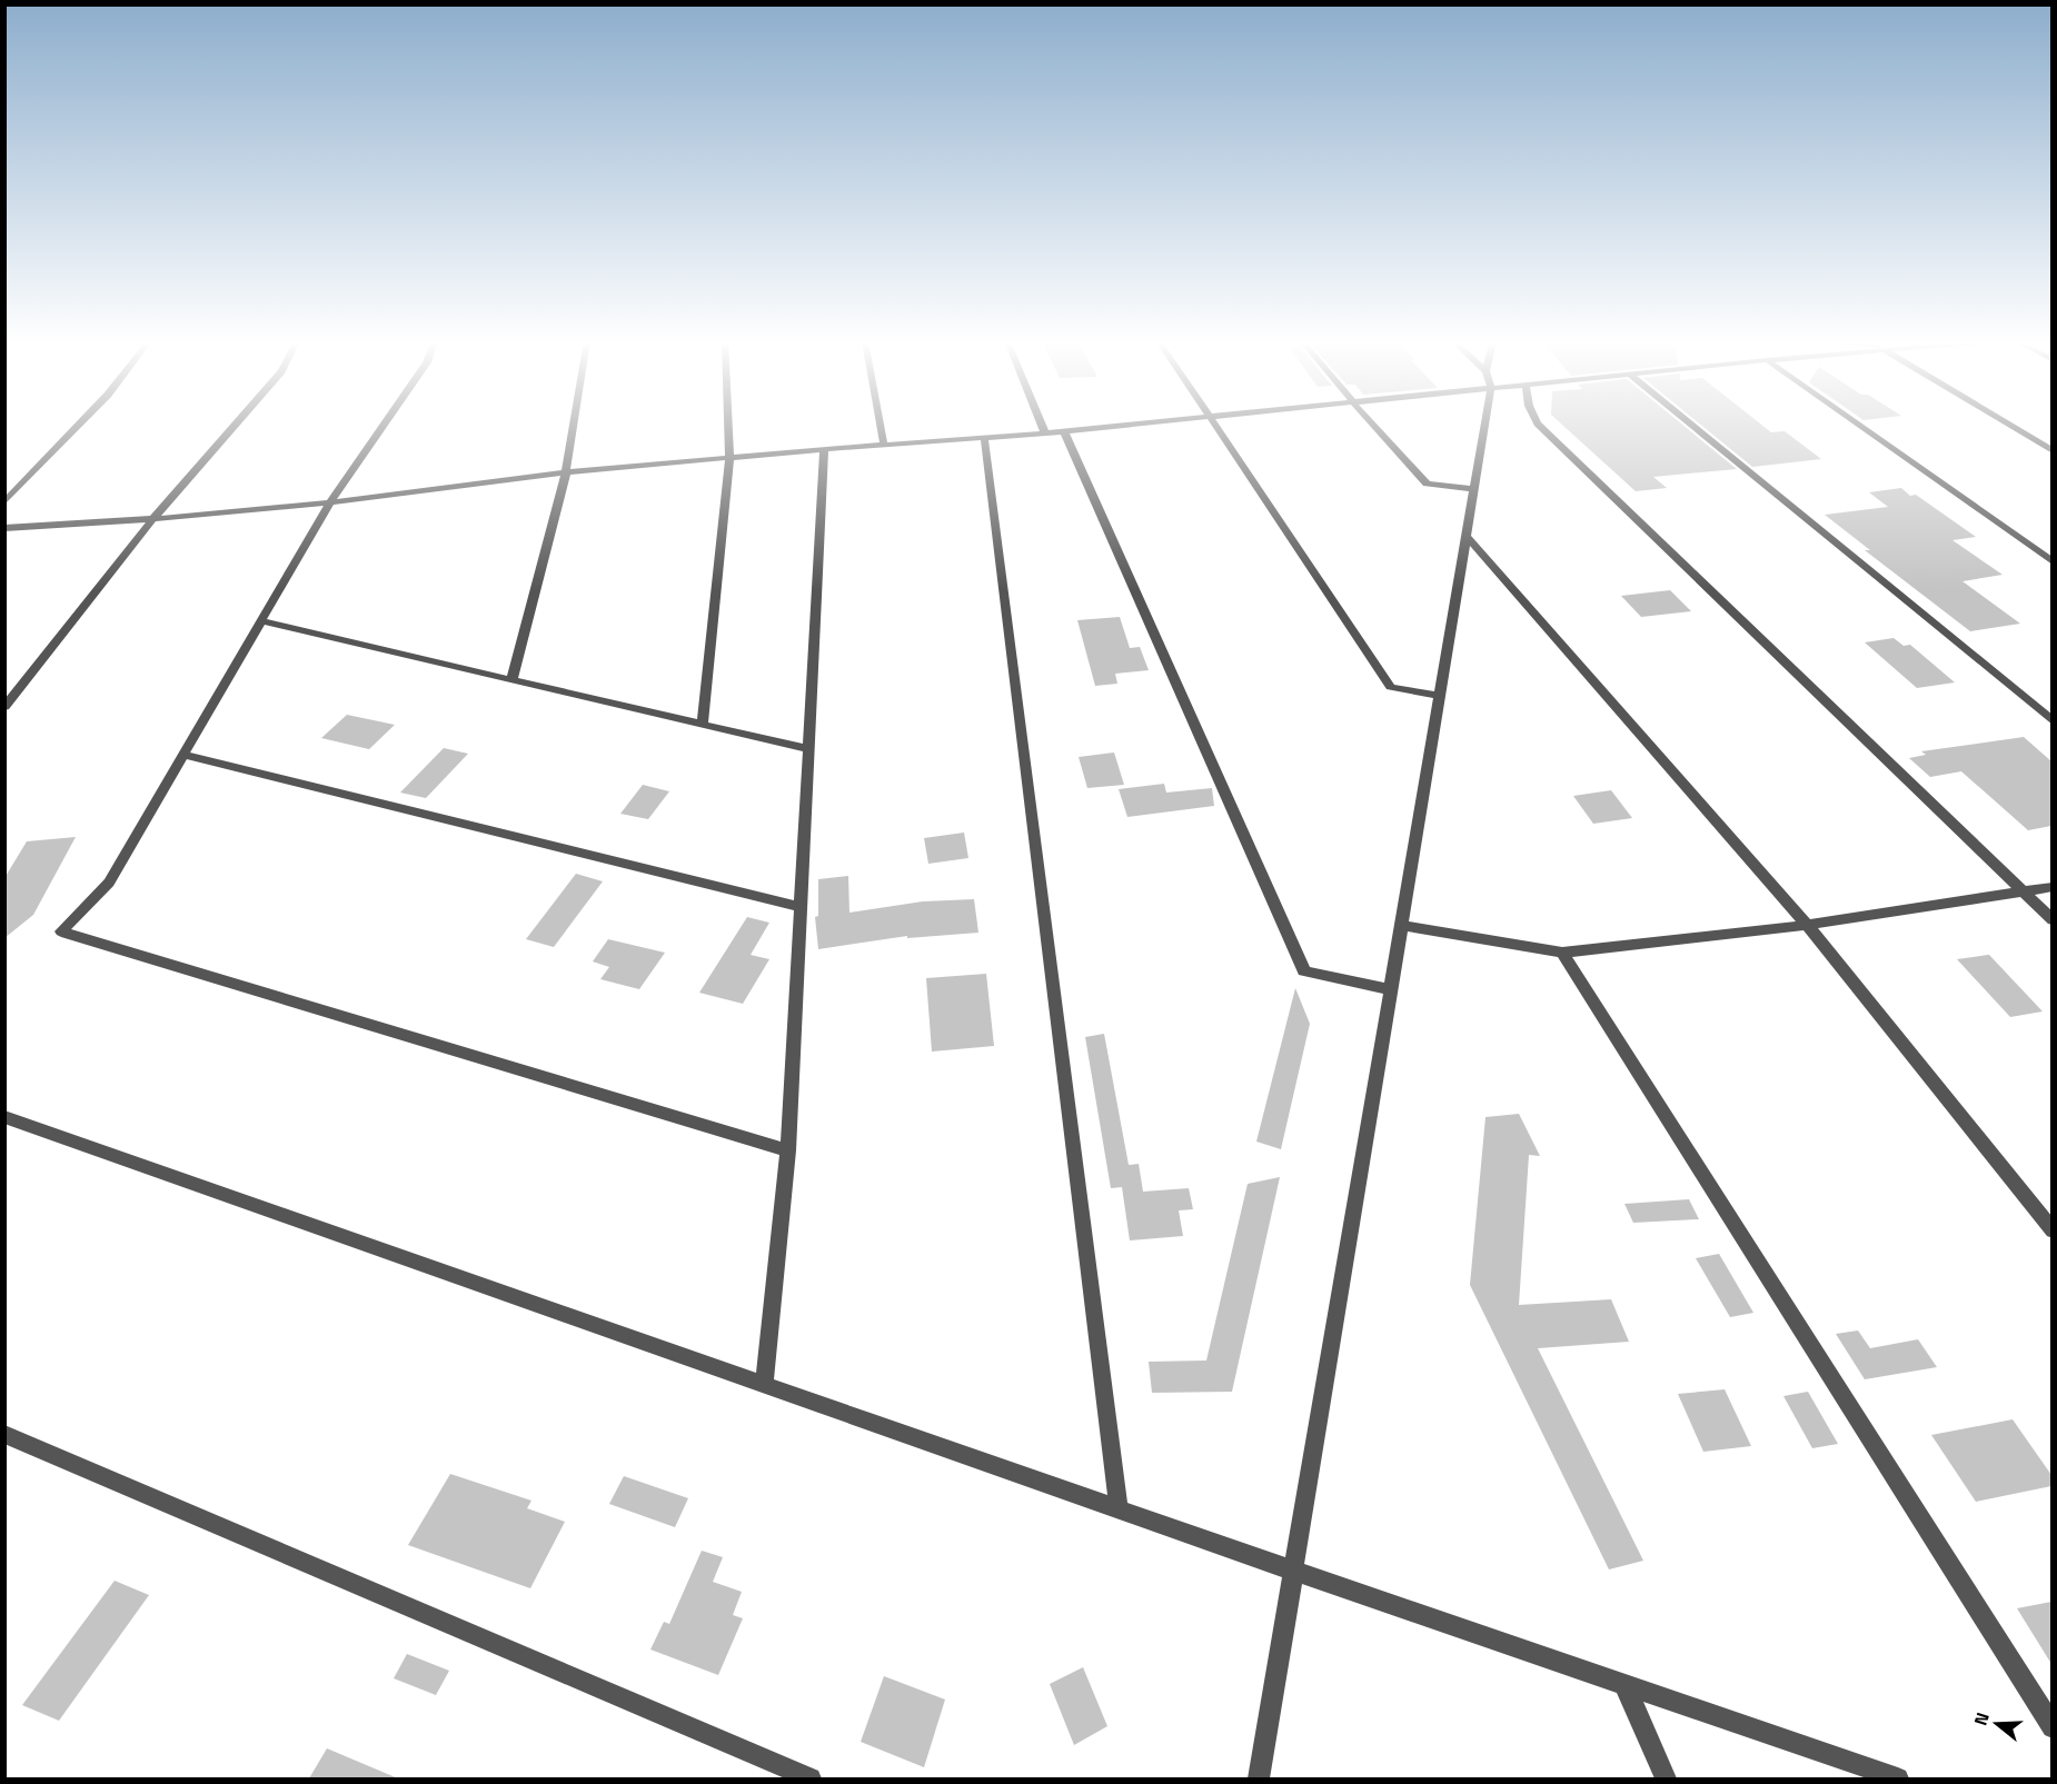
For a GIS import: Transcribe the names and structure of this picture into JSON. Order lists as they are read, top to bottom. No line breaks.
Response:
{"north":"left"}
